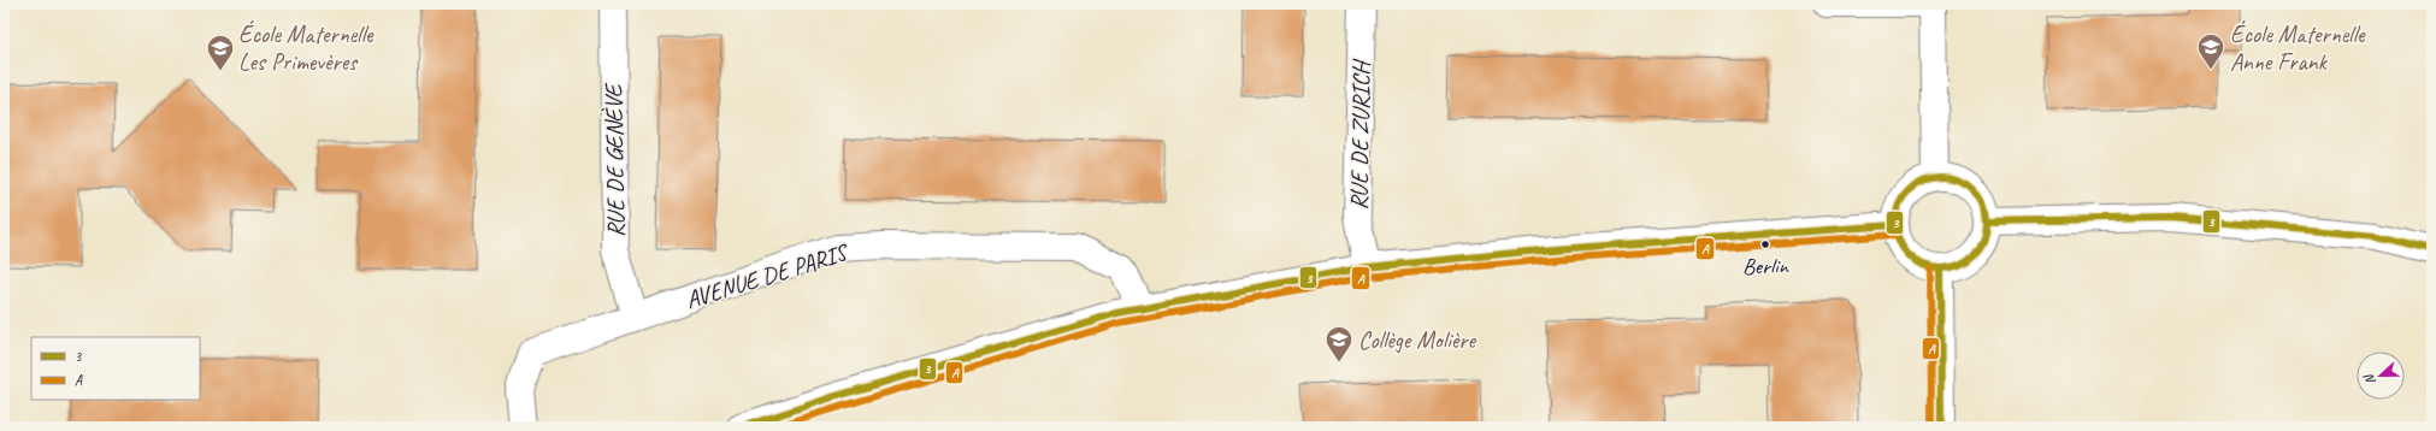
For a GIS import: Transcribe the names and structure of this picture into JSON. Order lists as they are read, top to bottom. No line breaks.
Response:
{"streets":{"street":["RUE DE ZURICH","RUE DE GENÈVE","AVENUE DE PARIS"]},"crossings":[["RUE DE GENÈVE","AVENUE DE PARIS"]],"places":{"school or university":["École Maternelle Anne Frank","École Maternelle Les Primevères","Collège Molière"],"other":["Berlin"]},"lines":["transit line 3","transit line A"],"legend":["3","A"],"north":"left"}
